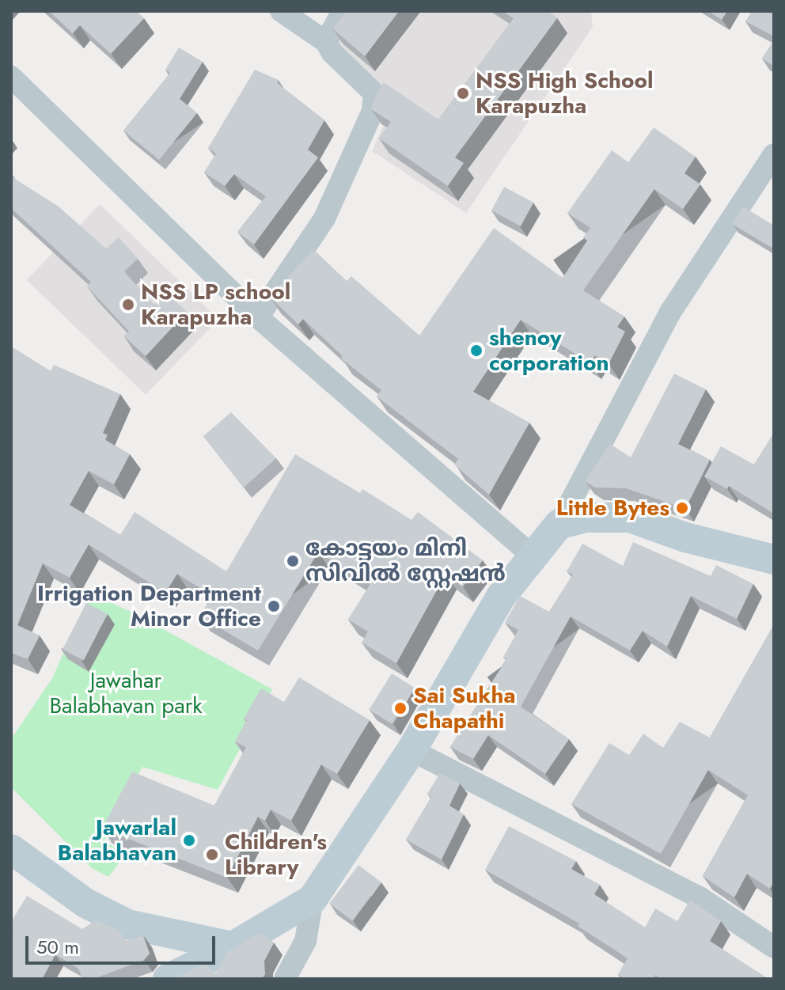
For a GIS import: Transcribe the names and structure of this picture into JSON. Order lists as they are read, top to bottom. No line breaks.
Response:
{"parks":["Jawahar Balabhavan park"],"places":["NSS High School Karapuzha","NSS LP school Karapuzha","shenoy corporation","Little Bytes","കോട്ടയം മിനി സിവിൽ സ്റ്റേഷൻ","Irrigation Department Minor Office","Sai Sukha Chapathi","Jawarlal Balabhavan","Children's Library"],"scale_bar":"50 m"}
